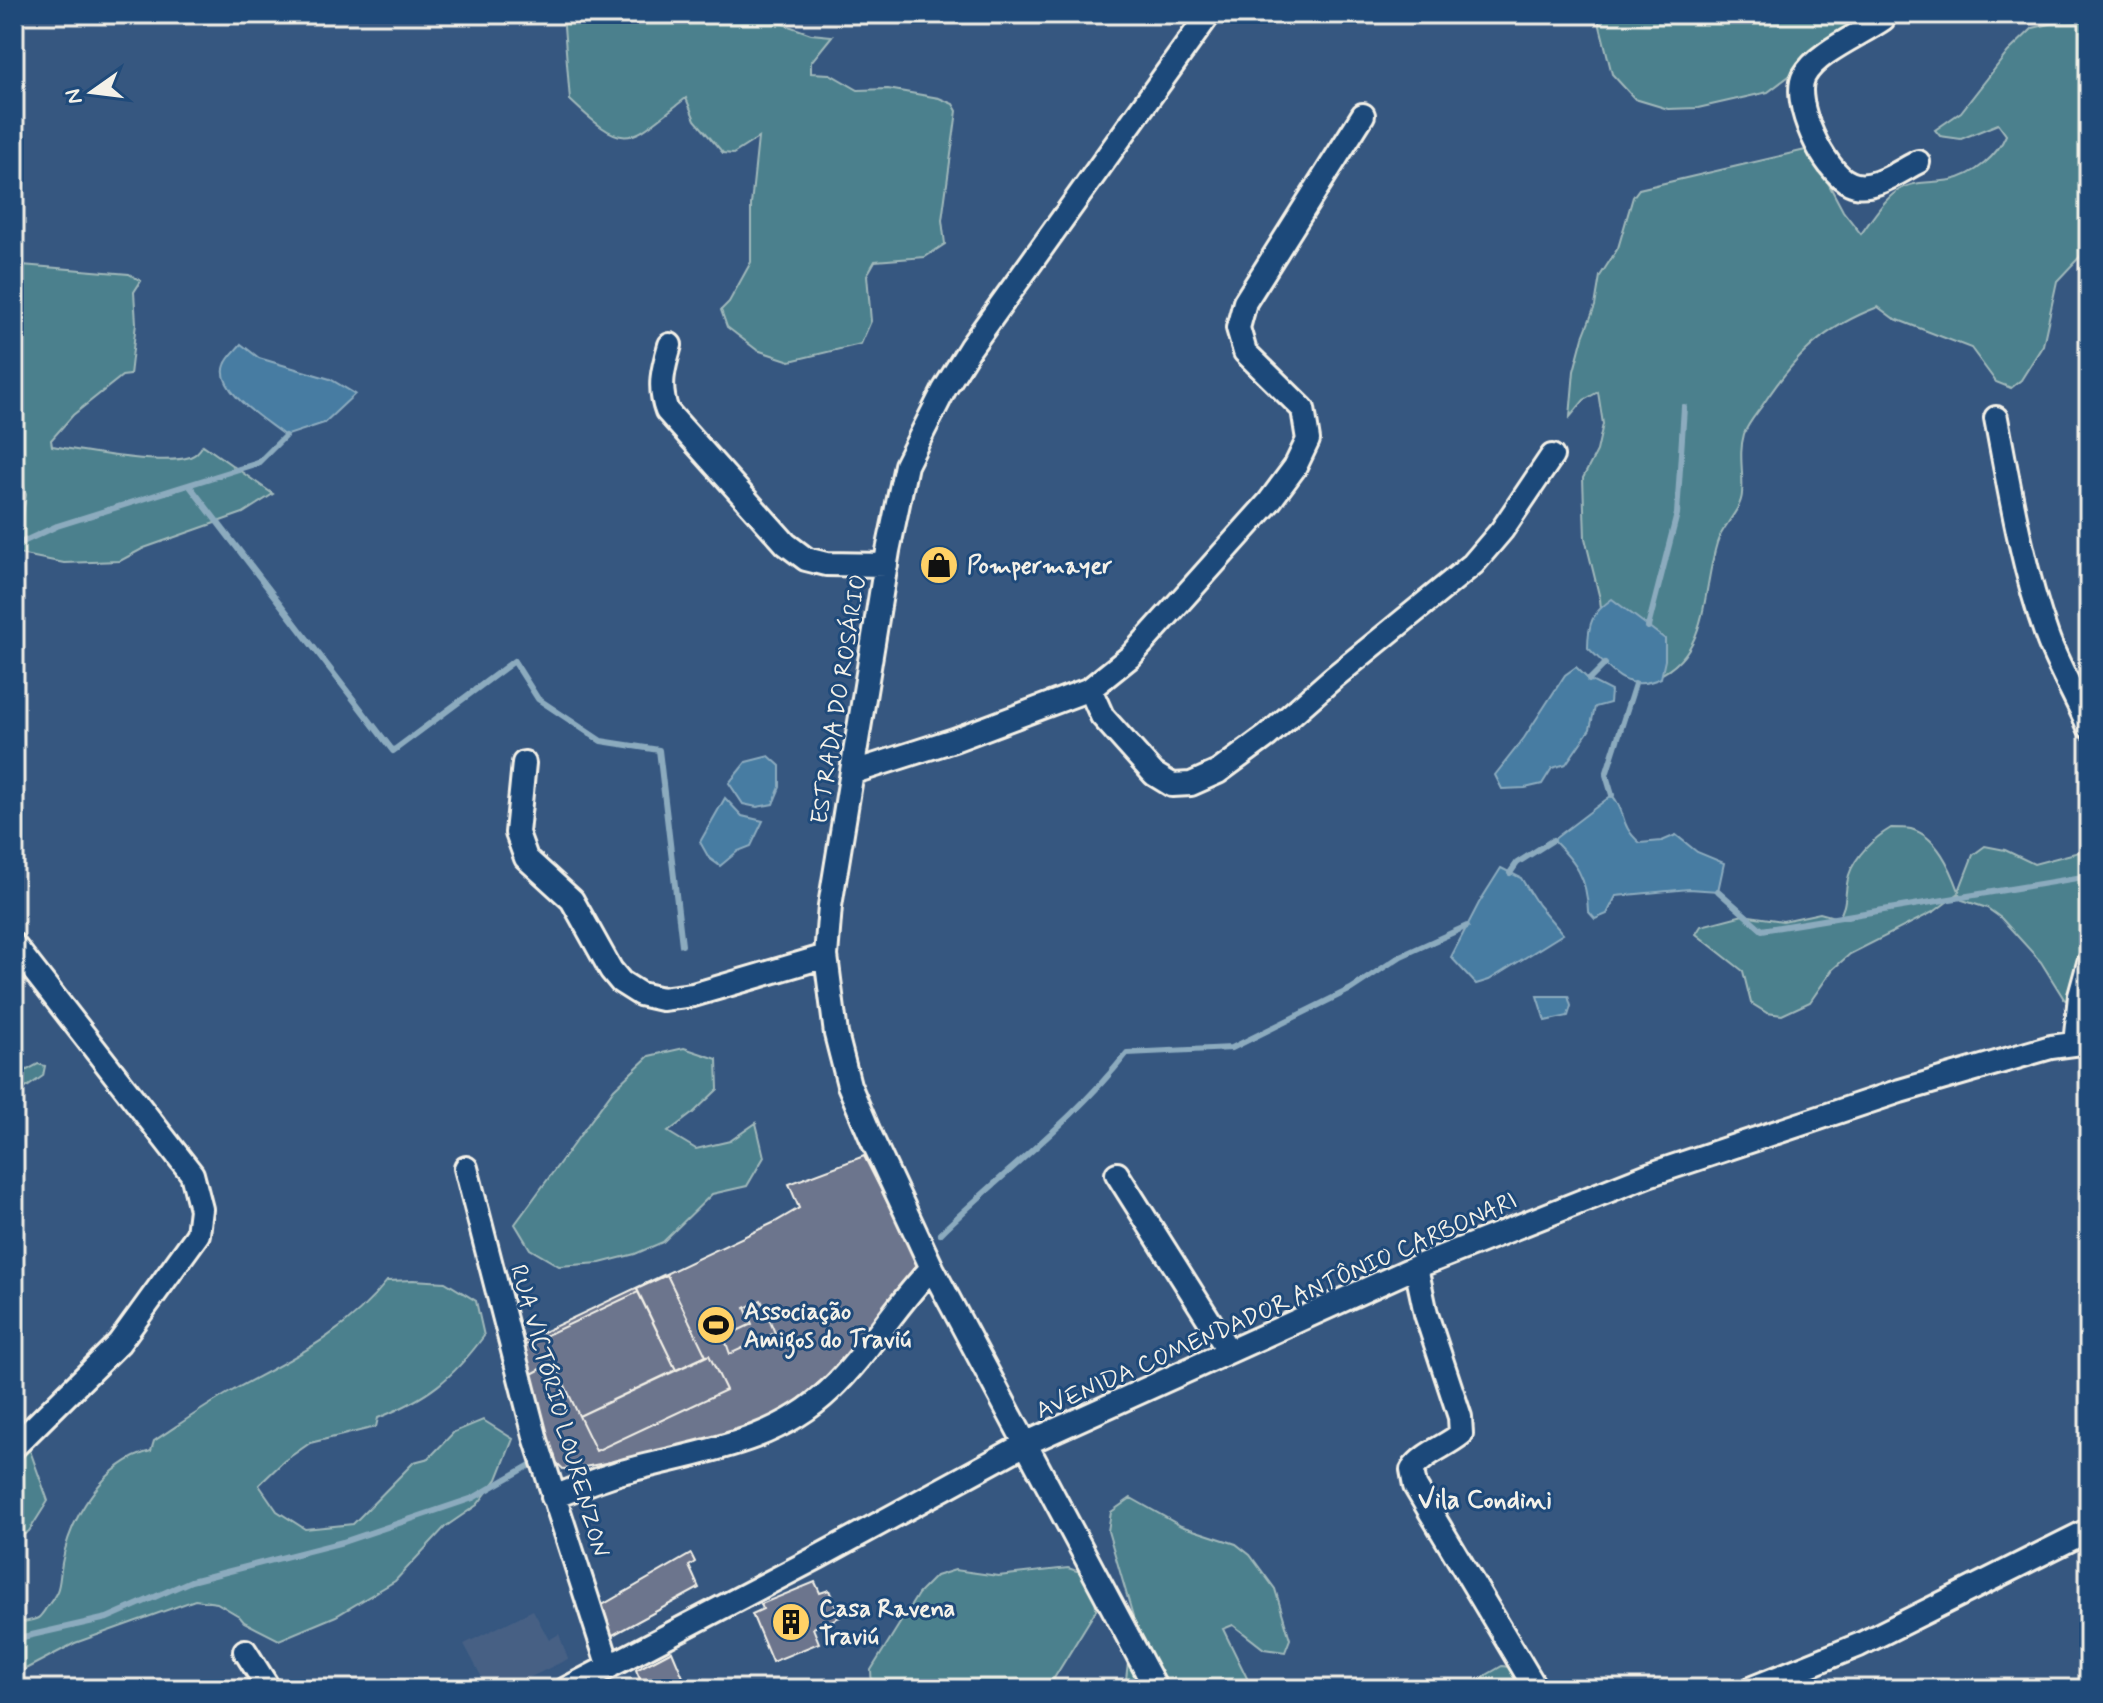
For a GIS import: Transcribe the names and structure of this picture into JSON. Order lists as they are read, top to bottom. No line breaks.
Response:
{"streets":{"street":["ESTRADA DO ROSÁRIO","AVENIDA COMENDADOR ANTÔNIO CARBONARI","RUA VICTÓRIO LOURENZON"]},"crossings":[["ESTRADA DO ROSÁRIO","AVENIDA COMENDADOR ANTÔNIO CARBONARI"],["AVENIDA COMENDADOR ANTÔNIO CARBONARI","RUA VICTÓRIO LOURENZON"]],"districts":["Vila Condini"],"places":{"shop":["Pompermayer"],"sports":["Associação Amigos do Traviú"],"building":["Casa Ravena Traviú"]},"north":"left"}
